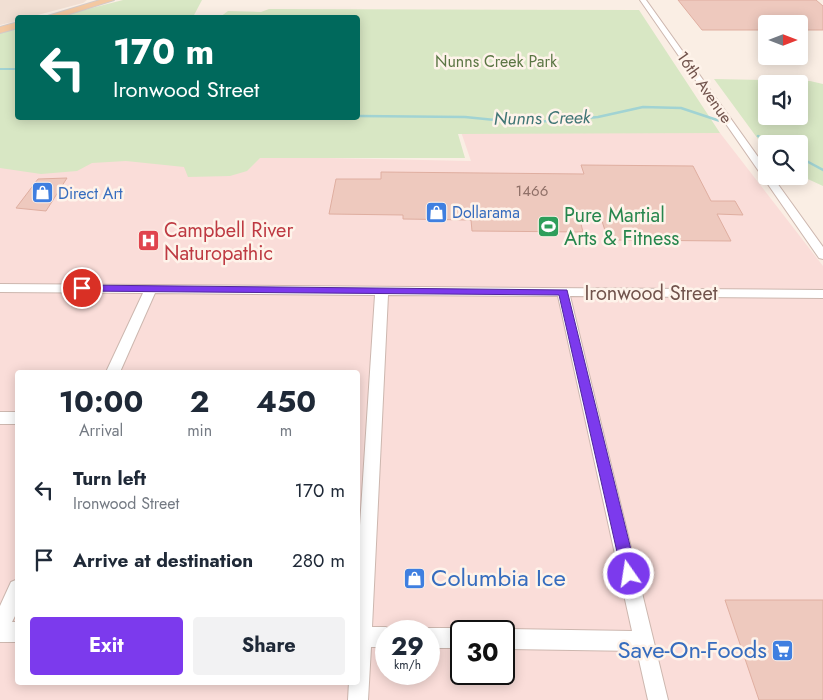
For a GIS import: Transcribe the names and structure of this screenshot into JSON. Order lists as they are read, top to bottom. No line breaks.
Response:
{"streets":{"street":["16th Avenue","Ironwood Street"]},"water":["Nunns Creek"],"parks":["Nunns Creek Park"],"places":{"shop":["Direct Art","Dollarama","Columbia Ice"],"sports":["Pure Martial Arts & Fitness"],"hospital":["Campbell River Naturopathic"],"supermarket":["Save-On-Foods"]},"house_numbers":["1466"],"north":"right","page":{"turn":["170 m","Ironwood Street"],"eta":["10:00","Arrival","2","min","450","m"],"list":[{"name":"Turn left","note":"Ironwood Street","value":"170 m"},{"name":"Arrive at destination","value":"280 m"}],"buttons":["Exit","Share"],"speed":"29 km/h","limit":"30"}}
